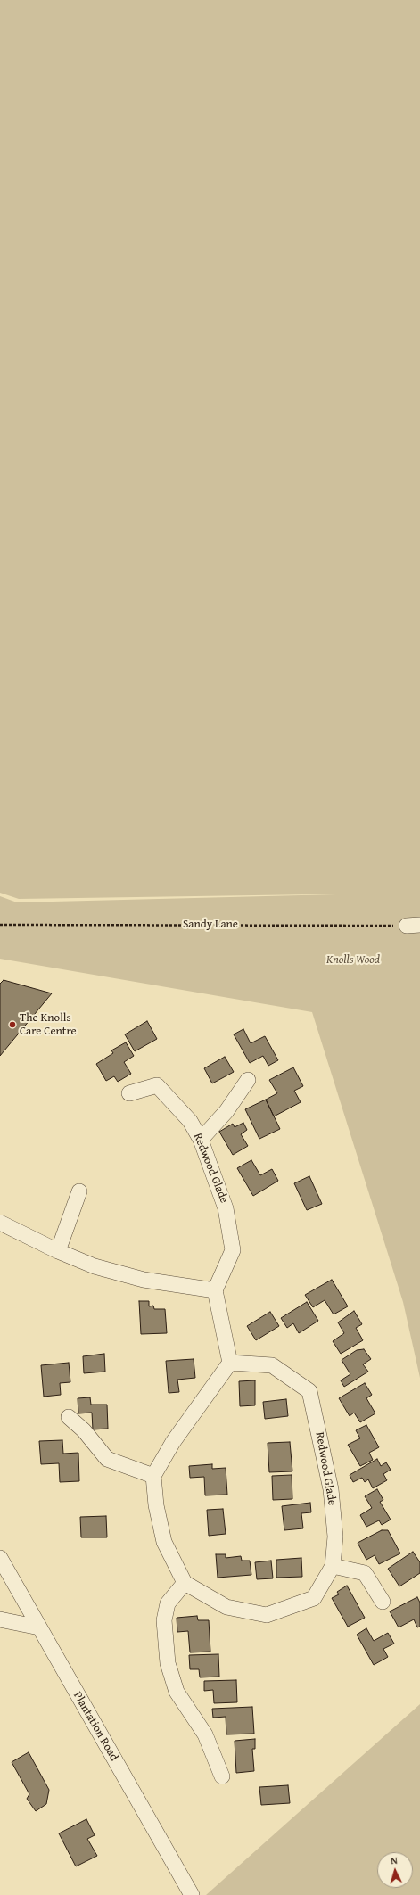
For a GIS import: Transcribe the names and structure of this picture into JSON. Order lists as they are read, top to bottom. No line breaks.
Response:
{"streets":{"street":["Redwood Glade","Plantation Road"],"path":["Sandy Lane"]},"parks":["Knolls Wood"],"places":["The Knolls Care Centre"],"north":"top"}
